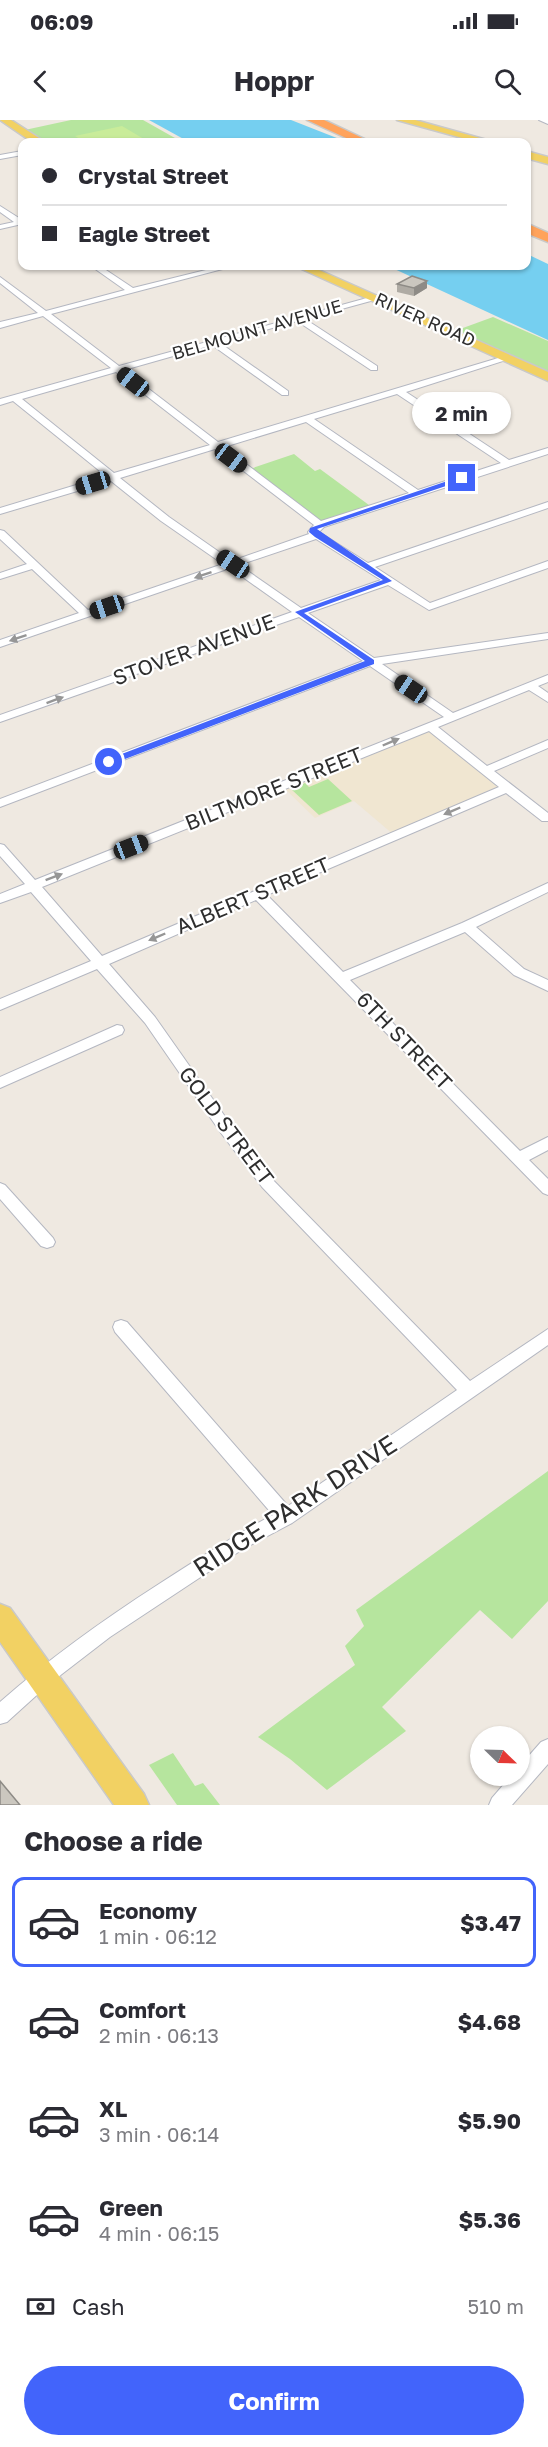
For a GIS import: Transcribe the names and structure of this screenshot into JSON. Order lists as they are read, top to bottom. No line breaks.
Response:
{"streets":{"main road":["RIVER ROAD"],"street":["BELMOUNT AVENUE","STOVER AVENUE","BILTMORE STREET","ALBERT STREET","6TH STREET","GOLD STREET","RIDGE PARK DRIVE"]},"crossings":[["RIVER ROAD","BELMOUNT AVENUE"],["BILTMORE STREET","GOLD STREET"],["ALBERT STREET","6TH STREET"],["ALBERT STREET","GOLD STREET"],["GOLD STREET","RIDGE PARK DRIVE"]],"north":"bottom right","page":{"status":"06:09","header":"Hoppr","banner":["Crystal Street","Eagle Street"],"bubble":"2 min","heading":"Choose a ride","list":[{"name":"Economy","note":"1 min · 06:12","value":"$3.47"},{"name":"Comfort","note":"2 min · 06:13","value":"$4.68"},{"name":"XL","note":"3 min · 06:14","value":"$5.90"},{"name":"Green","note":"4 min · 06:15","value":"$5.36"}],"pay":["Cash","510 m"],"buttons":"Confirm"}}
